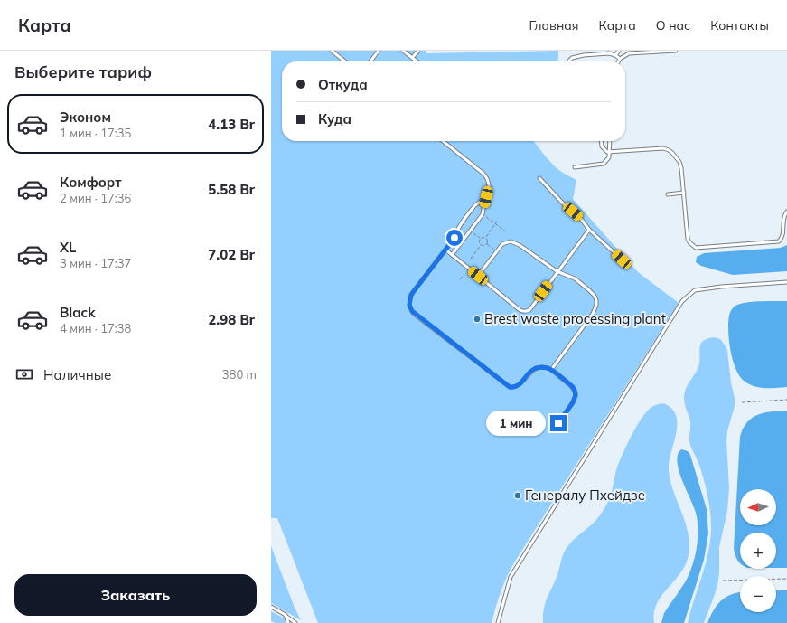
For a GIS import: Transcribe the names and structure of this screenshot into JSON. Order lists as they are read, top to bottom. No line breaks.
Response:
{"places":["Brest waste processing plant","Генералу Пхейдзе"],"north":"left","page":{"header":"Карта","nav":["Главная","Карта","О нас","Контакты"],"heading":"Выберите тариф","banner":["Откуда","Куда"],"list":[{"name":"Эконом","note":"1 мин · 17:35","value":"4.13 Br"},{"name":"Комфорт","note":"2 мин · 17:36","value":"5.58 Br"},{"name":"XL","note":"3 мин · 17:37","value":"7.02 Br"},{"name":"Black","note":"4 мин · 17:38","value":"2.98 Br"}],"pay":["Наличные","380 m"],"bubble":"1 мин","map_buttons":["+","−"],"buttons":"Заказать"}}
